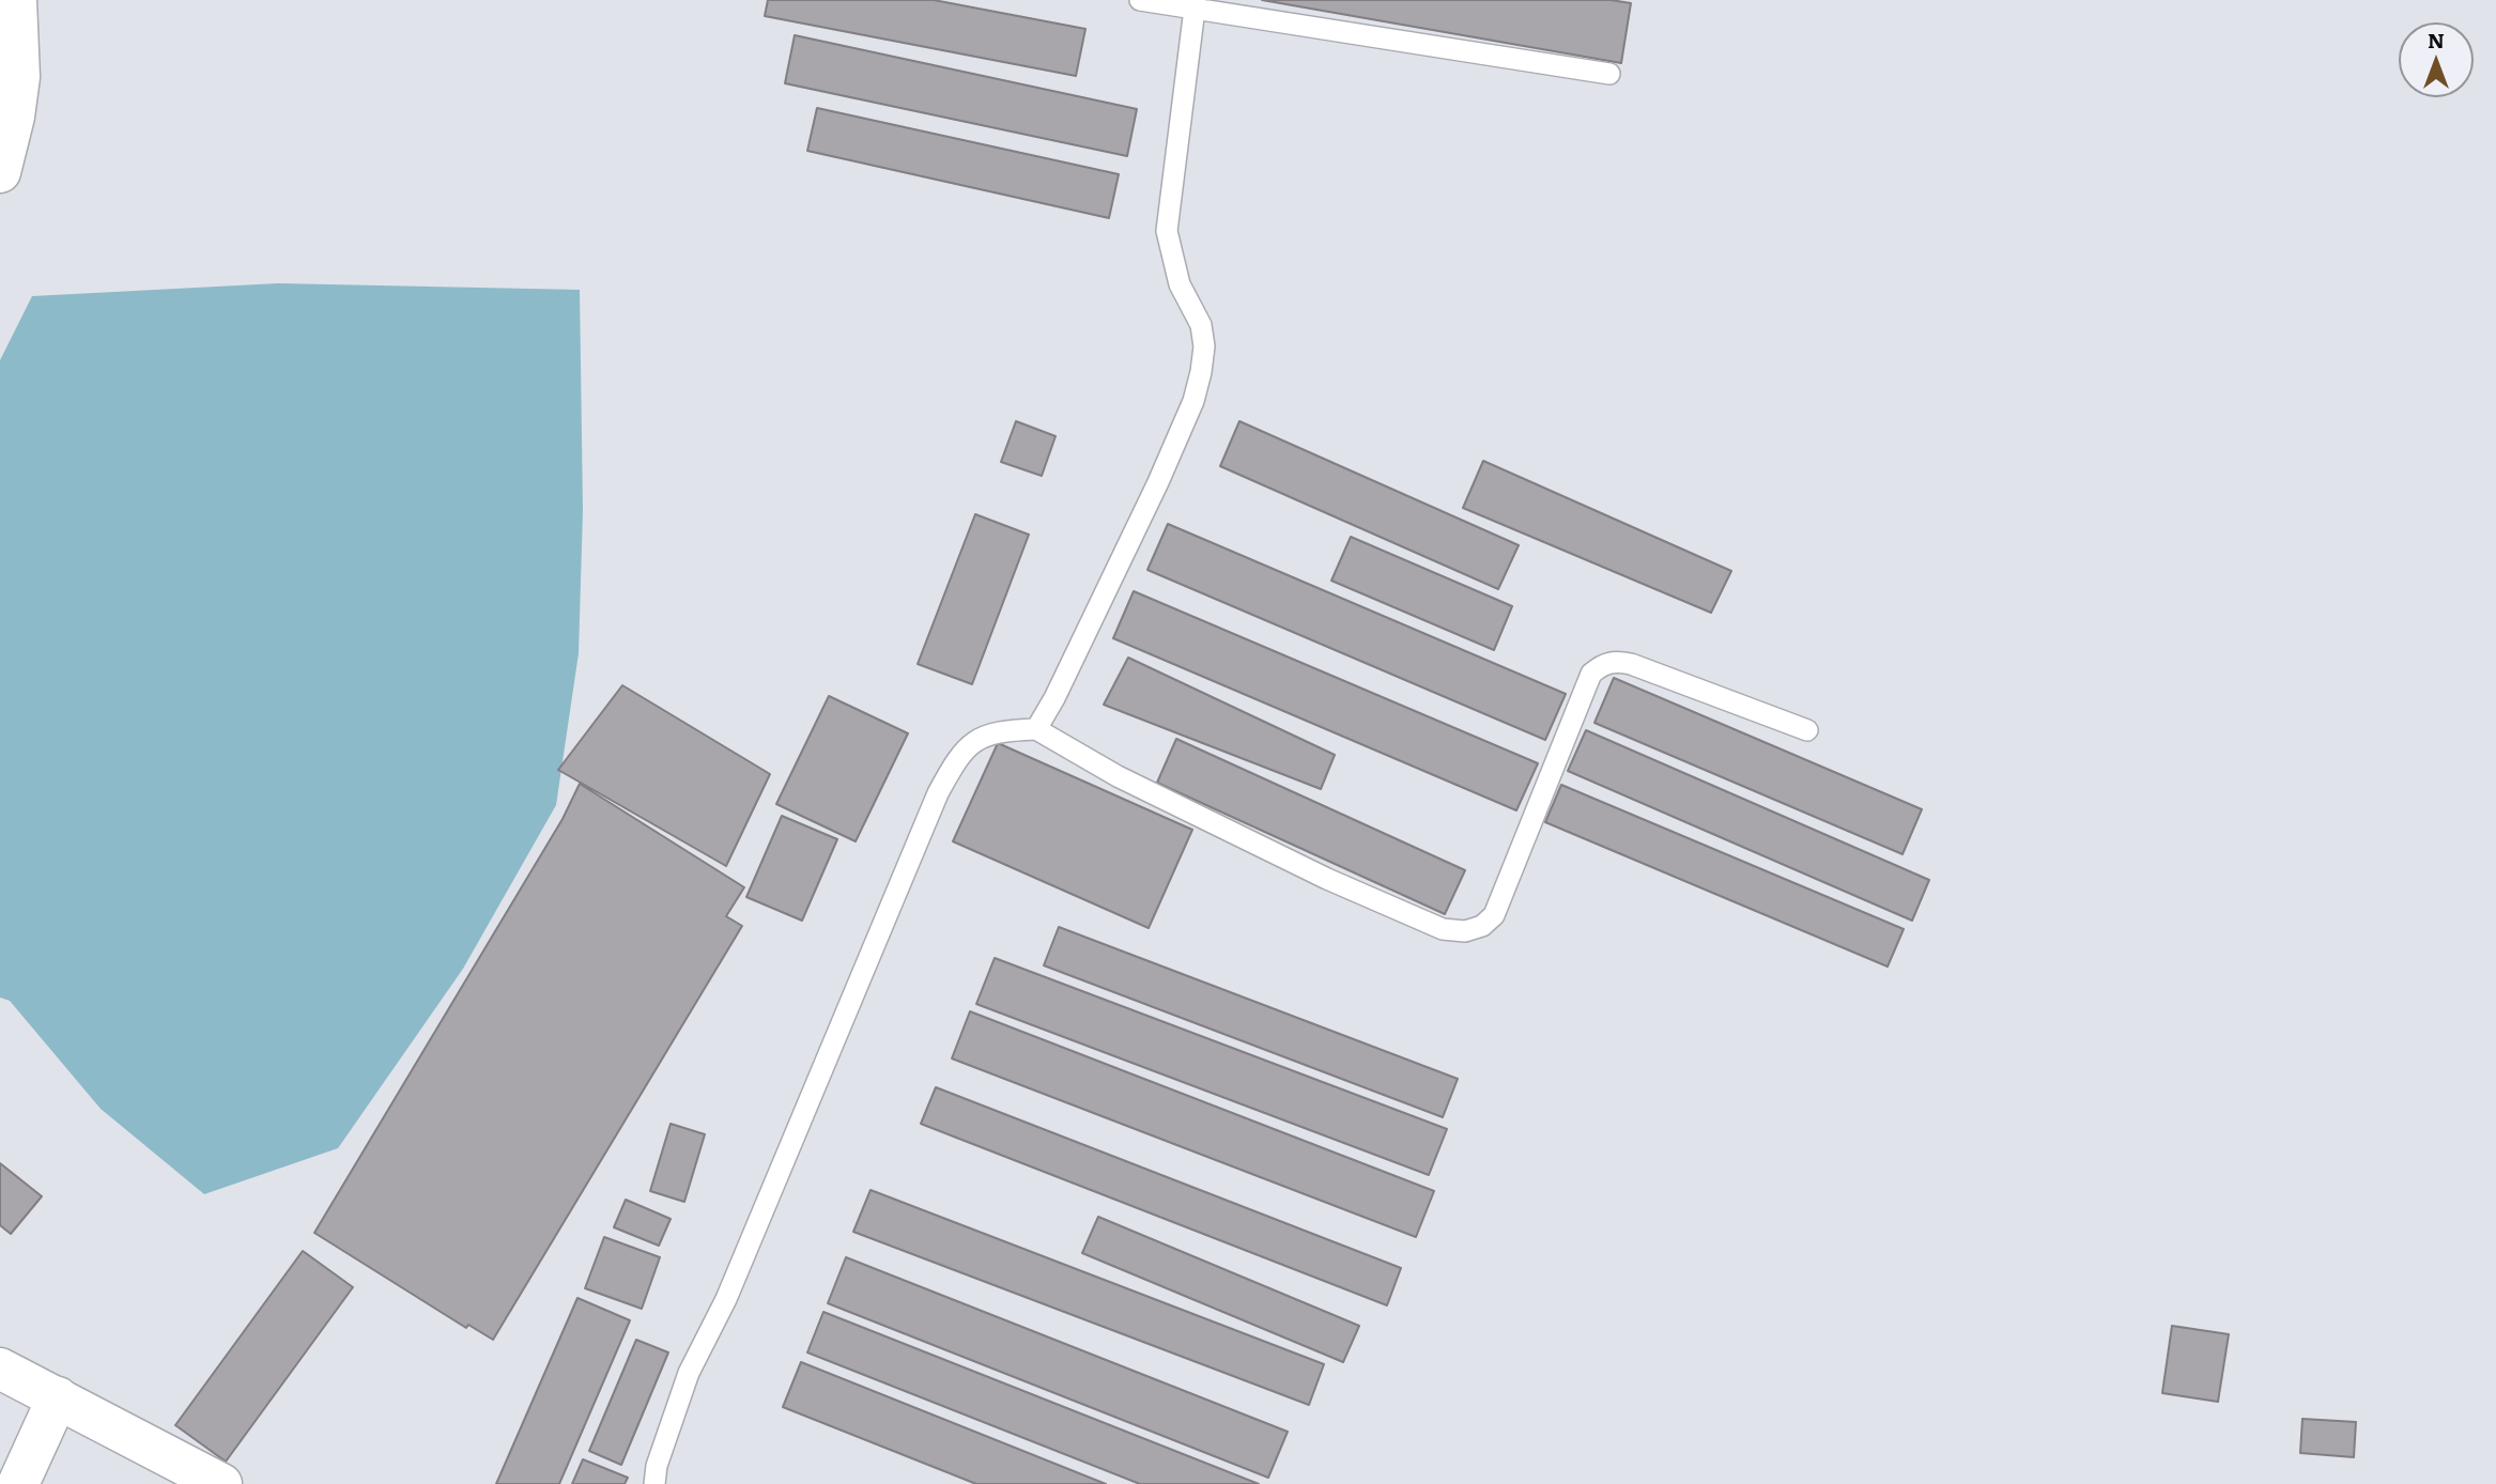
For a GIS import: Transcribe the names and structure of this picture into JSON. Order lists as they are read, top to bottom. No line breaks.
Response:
{"north":"top"}
